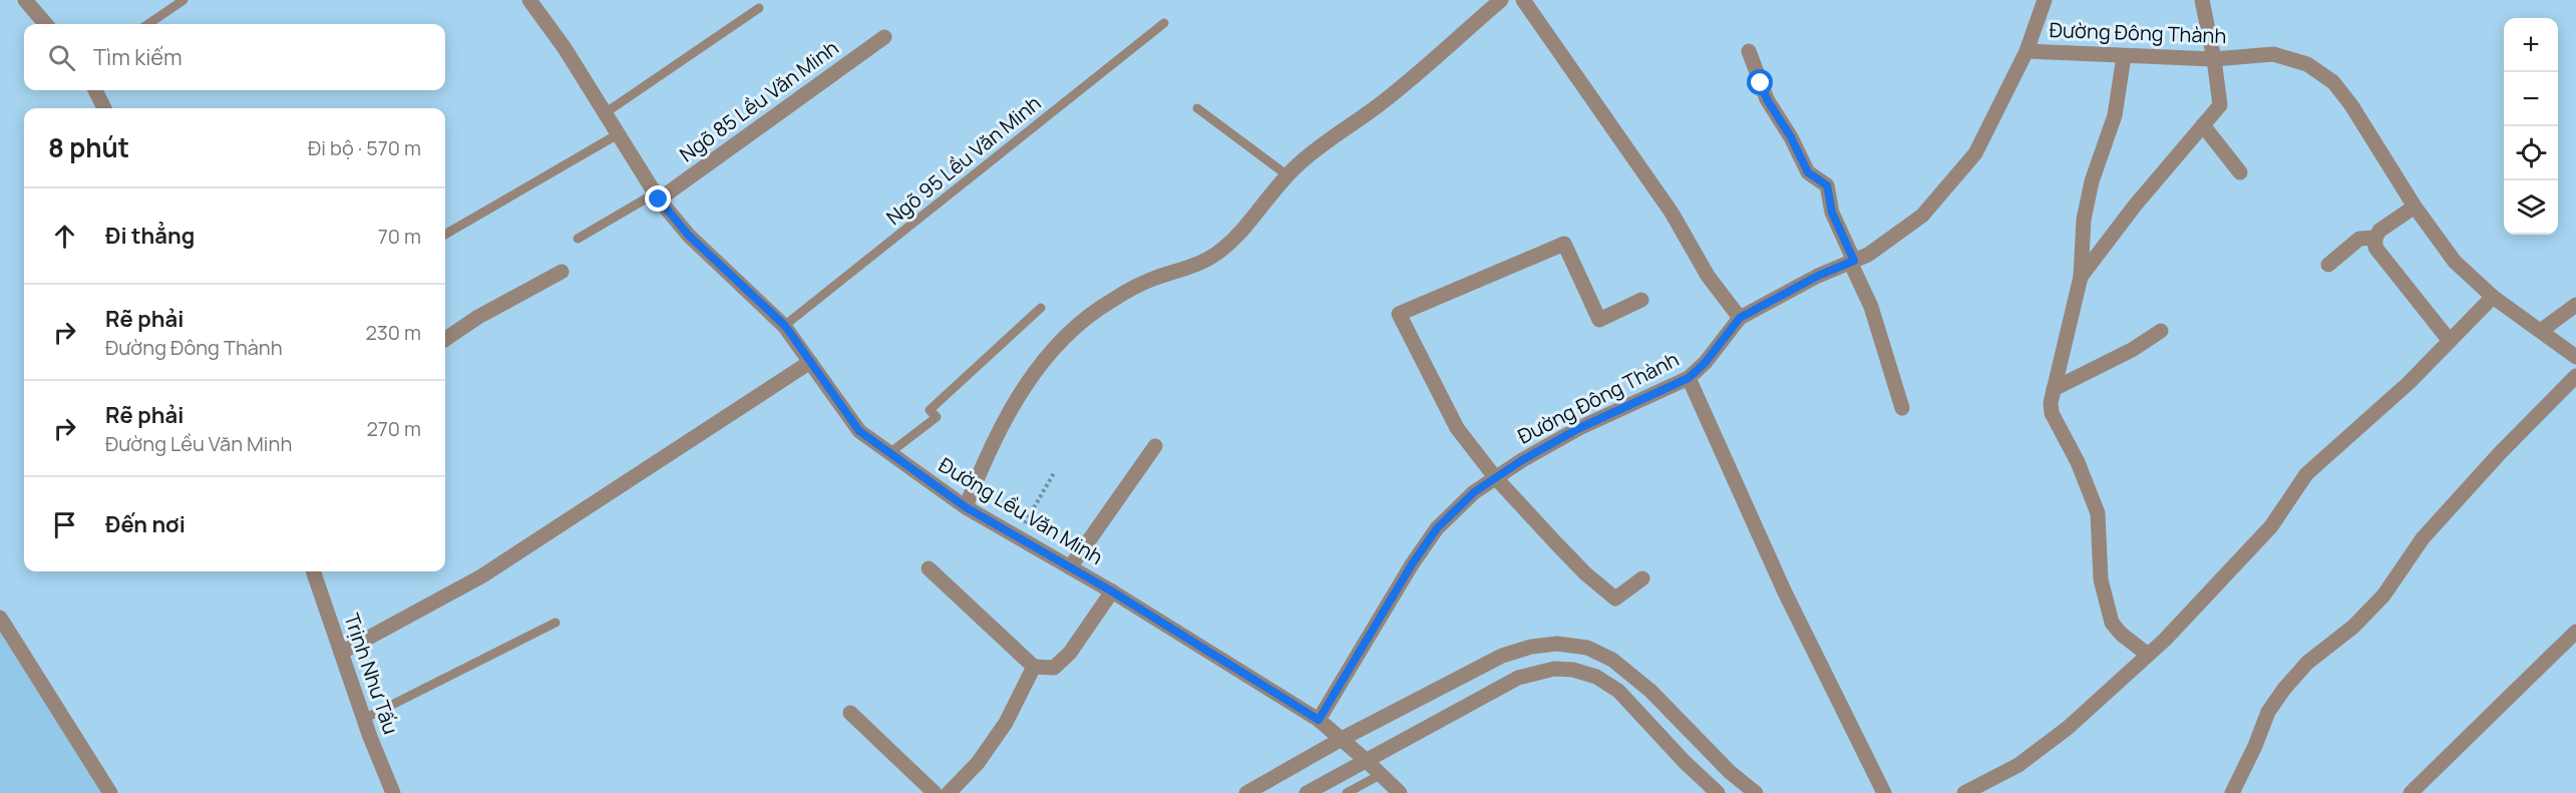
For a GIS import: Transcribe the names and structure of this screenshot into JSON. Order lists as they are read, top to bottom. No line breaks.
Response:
{"streets":{"street":["Đường Đông Thành","Ngõ 85 Lều Văn Minh","Đường Lều Văn Minh","Trịnh Như Tấu"],"lane":["Ngõ 95 Lều Văn Minh"]},"crossings":[["Đường Đông Thành","Đường Lều Văn Minh"],["Ngõ 85 Lều Văn Minh","Đường Lều Văn Minh"],["Ngõ 95 Lều Văn Minh","Đường Lều Văn Minh"]],"page":{"map_buttons":["+","−"],"search":"Tìm kiếm","heading":["8 phút","Đi bộ · 570 m"],"list":[["Đi thẳng","70 m"],["Rẽ phải","Đường Đông Thành","230 m"],["Rẽ phải","Đường Lều Văn Minh","270 m"],"Đến nơi"]}}
